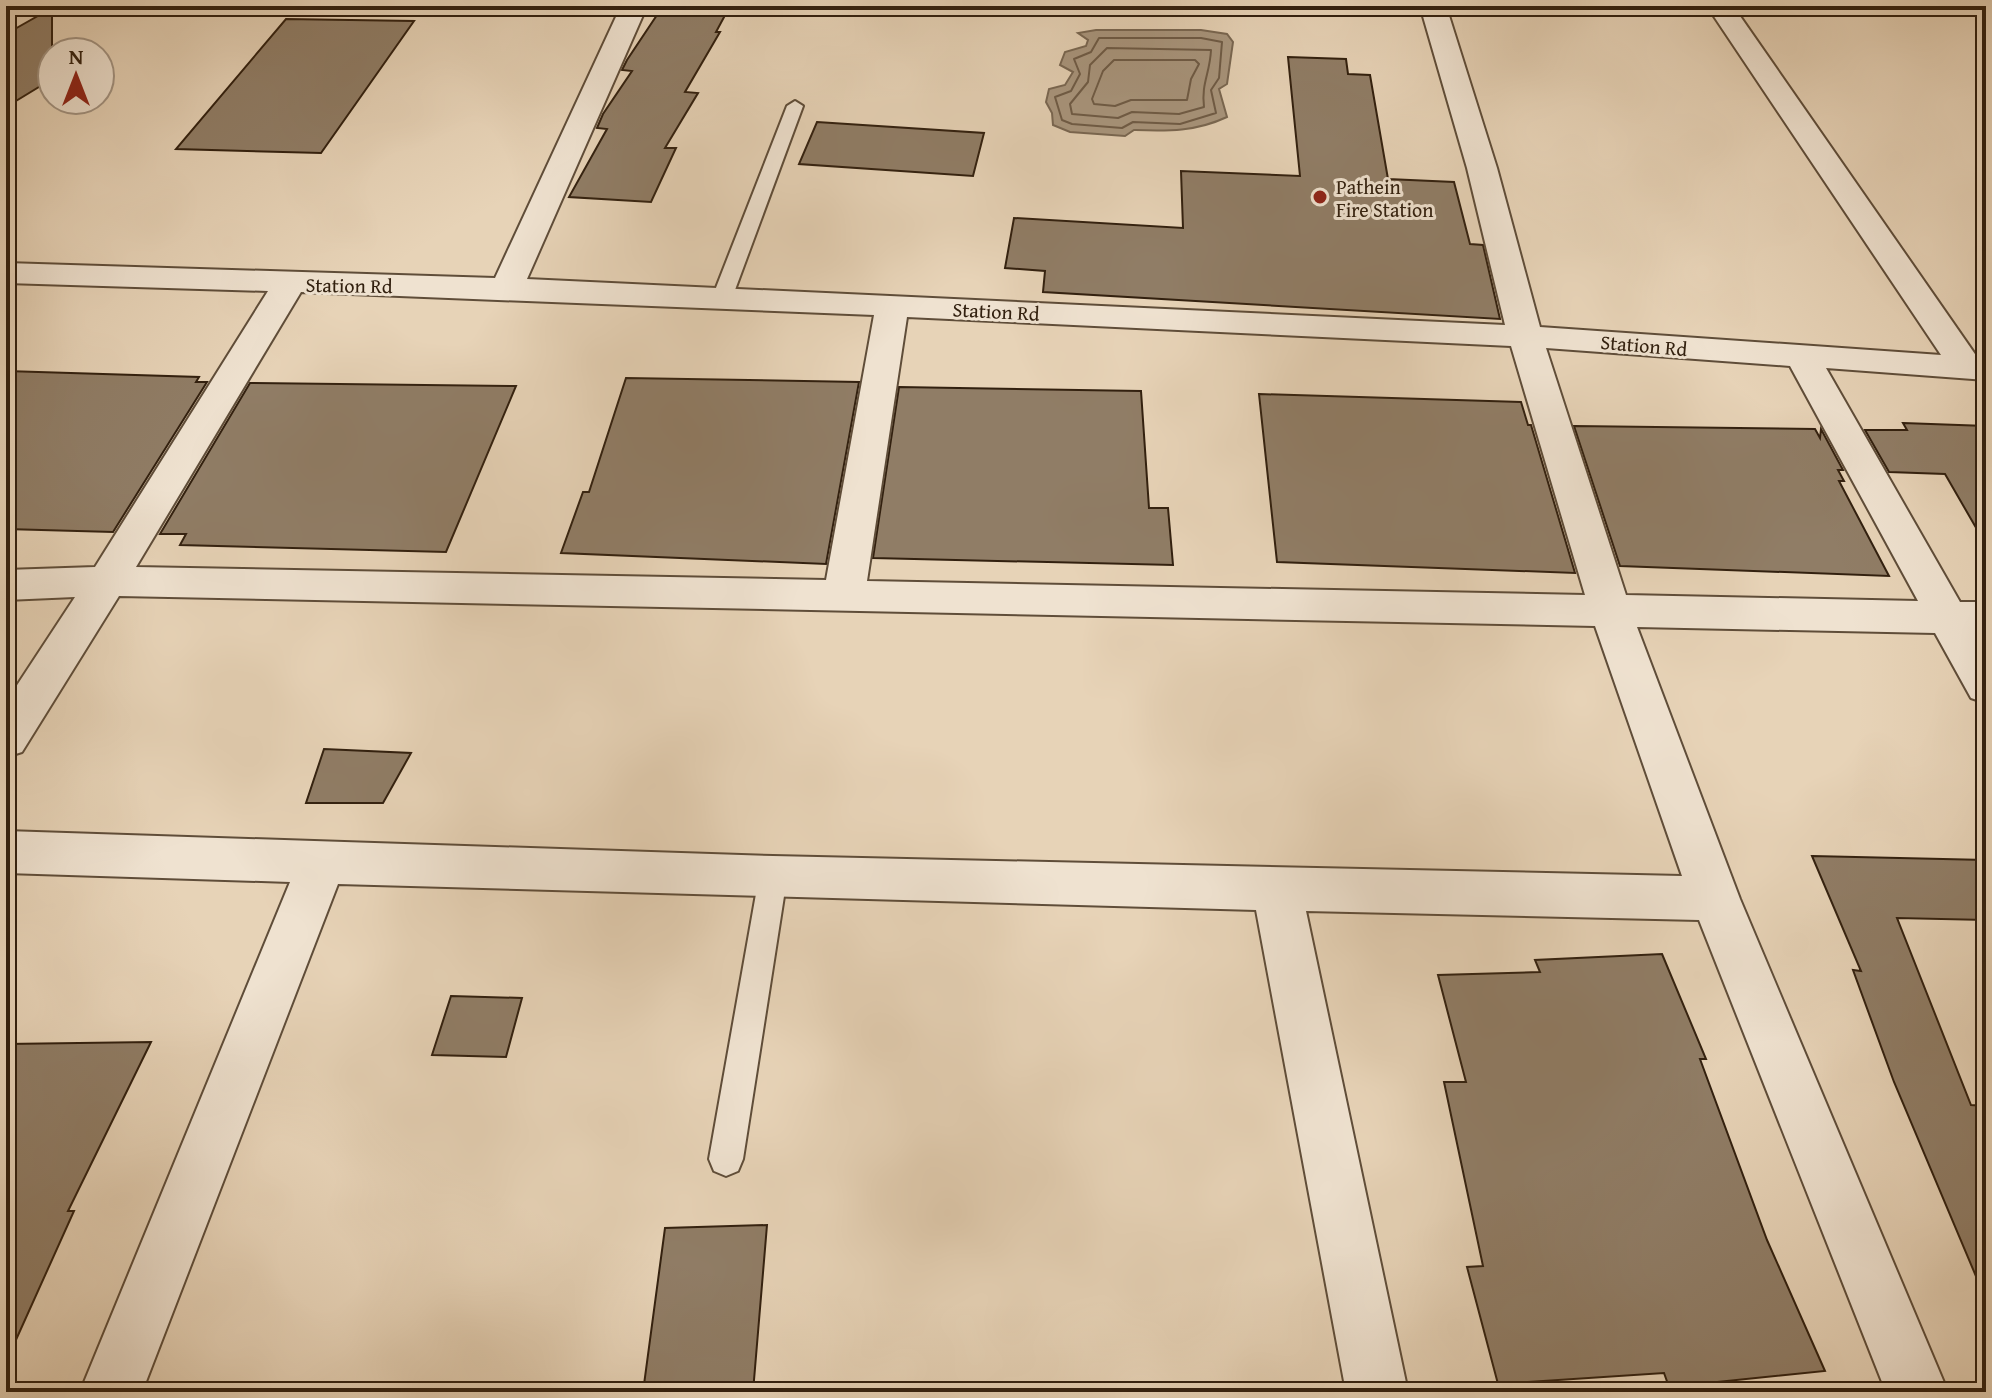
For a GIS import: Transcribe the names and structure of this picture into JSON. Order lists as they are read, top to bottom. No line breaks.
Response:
{"streets":{"street":["Station Rd"]},"places":["Pathein Fire Station"],"north":"top"}
